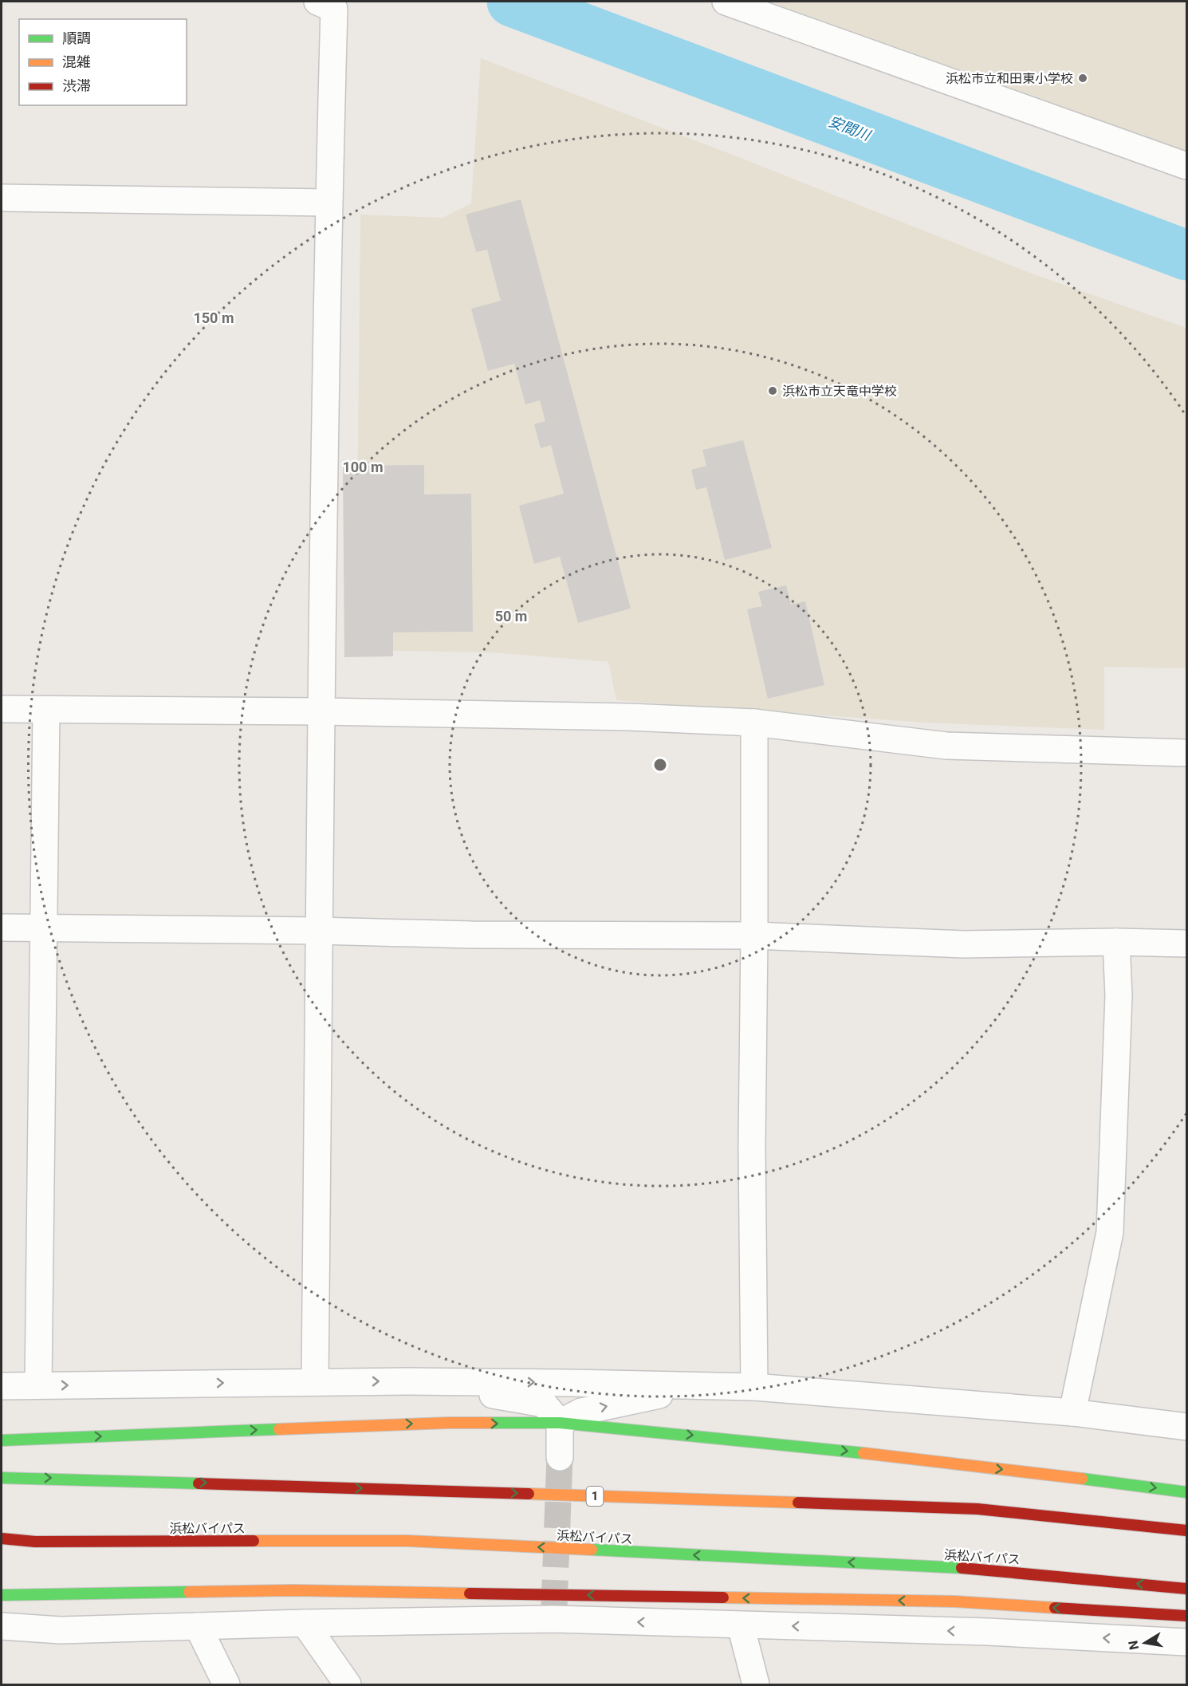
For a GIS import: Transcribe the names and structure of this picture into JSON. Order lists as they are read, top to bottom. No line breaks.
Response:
{"streets":{"highway":["1","浜松バイパス"]},"water":["安間川"],"places":["浜松市立和田東小学校","浜松市立天竜中学校"],"legend":["順調","混雑","渋滞"],"north":"left","rings":["150 m","100 m","50 m"]}
